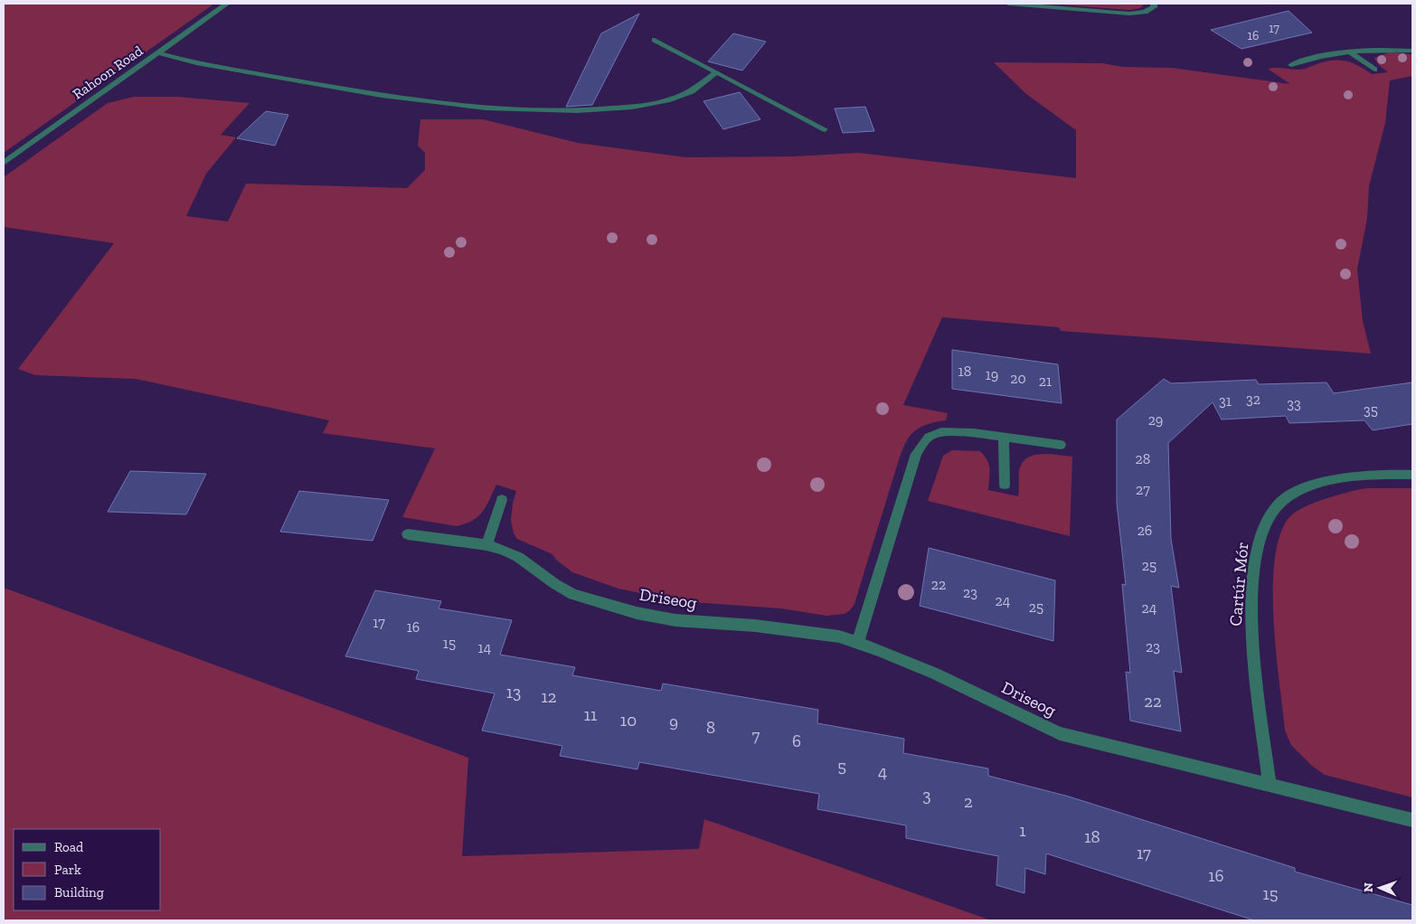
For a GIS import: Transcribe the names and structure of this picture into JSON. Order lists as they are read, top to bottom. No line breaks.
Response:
{"streets":{"street":["Rahoon Road","Cartúr Mór","Driseog"]},"crossings":[["Cartúr Mór","Driseog"]],"house_numbers":["17","16","18","19","20","21","32","31","33","35","29","28","27","26","25","22","23","24","25","24","17","16","15","23","14","13","12","22","11","10","9","8","7","6","5","4","3","2","1","18","17","16","15"],"legend":["Road","Park","Building"],"north":"left"}
